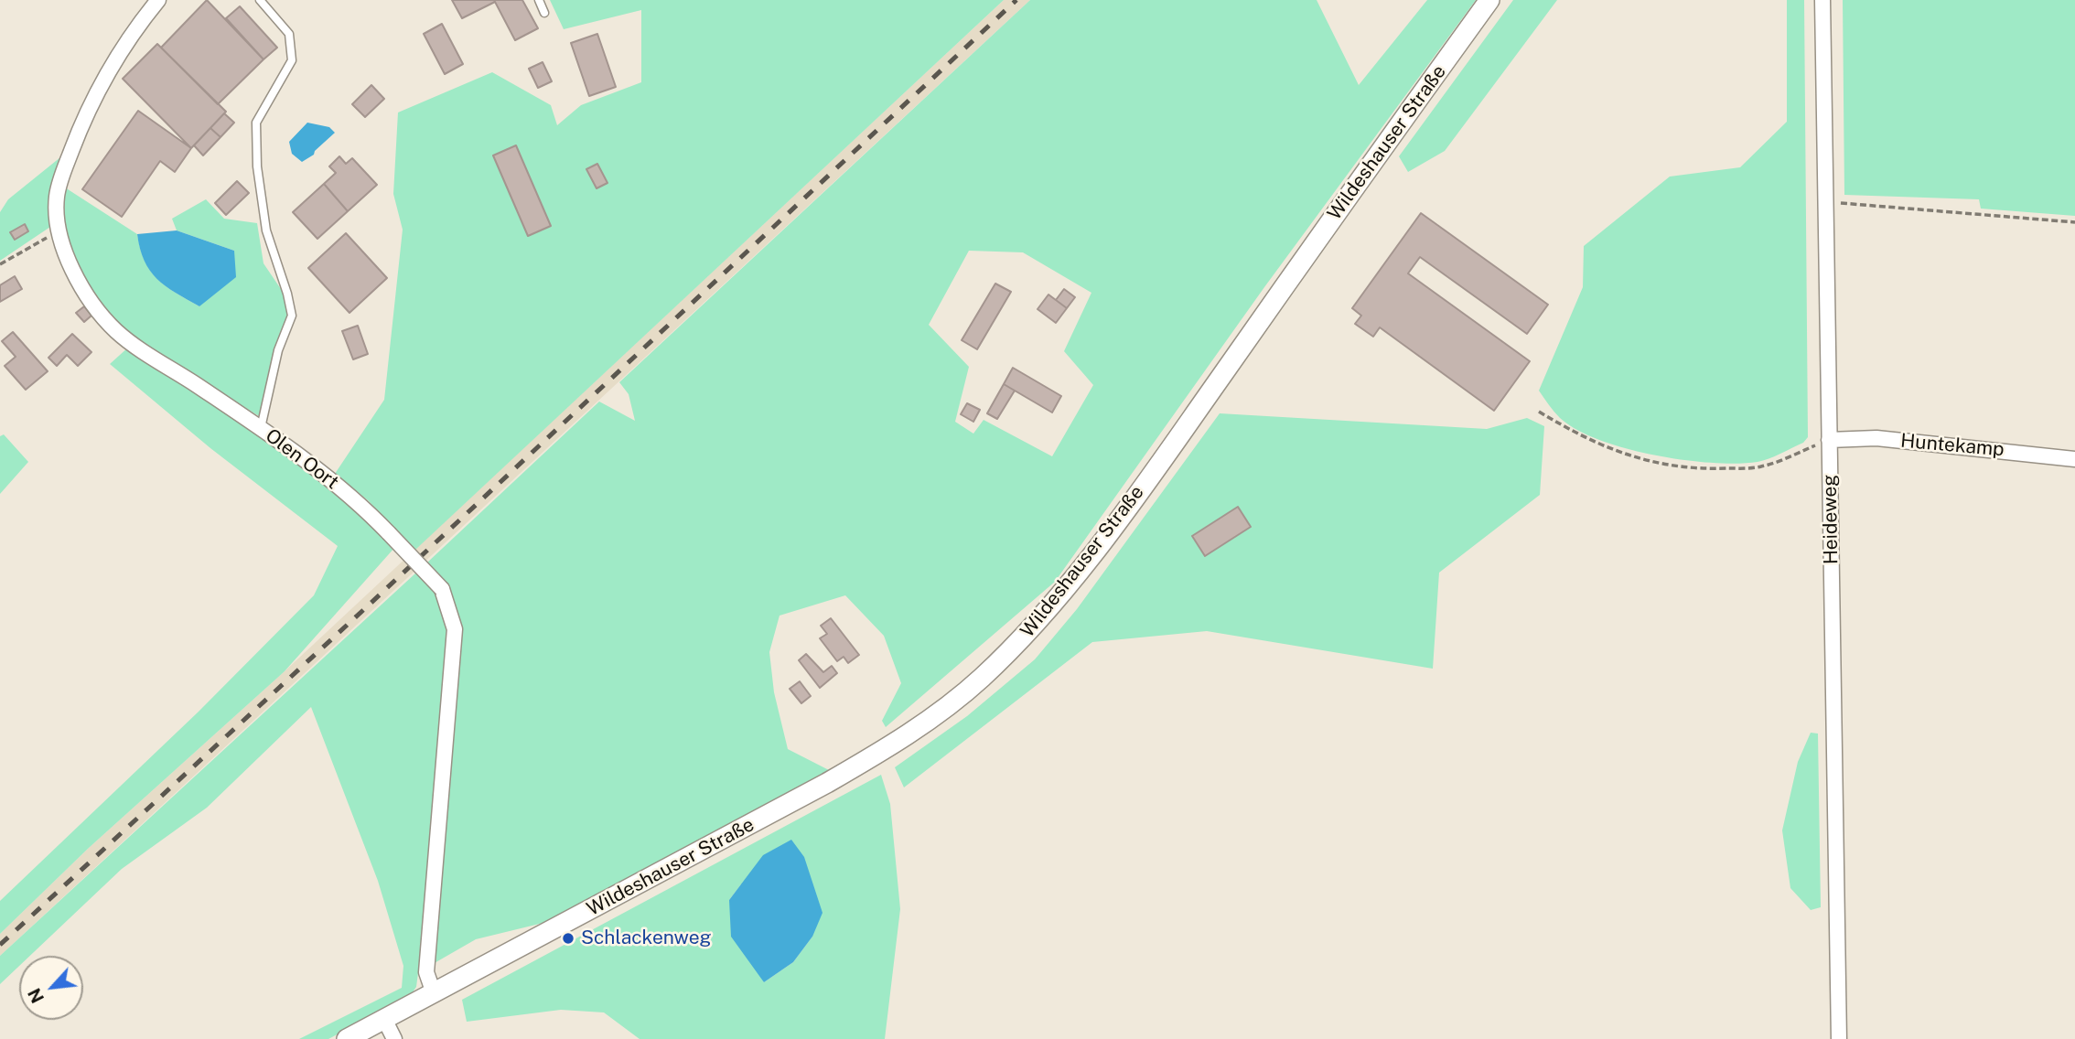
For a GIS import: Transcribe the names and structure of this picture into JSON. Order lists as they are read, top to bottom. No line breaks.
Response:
{"streets":{"main road":["Wildeshauser Straße"],"street":["Huntekamp","Olen Oort","Heideweg"]},"crossings":[["Wildeshauser Straße","Olen Oort"],["Huntekamp","Heideweg"]],"places":["Schlackenweg"],"north":"bottom left"}
